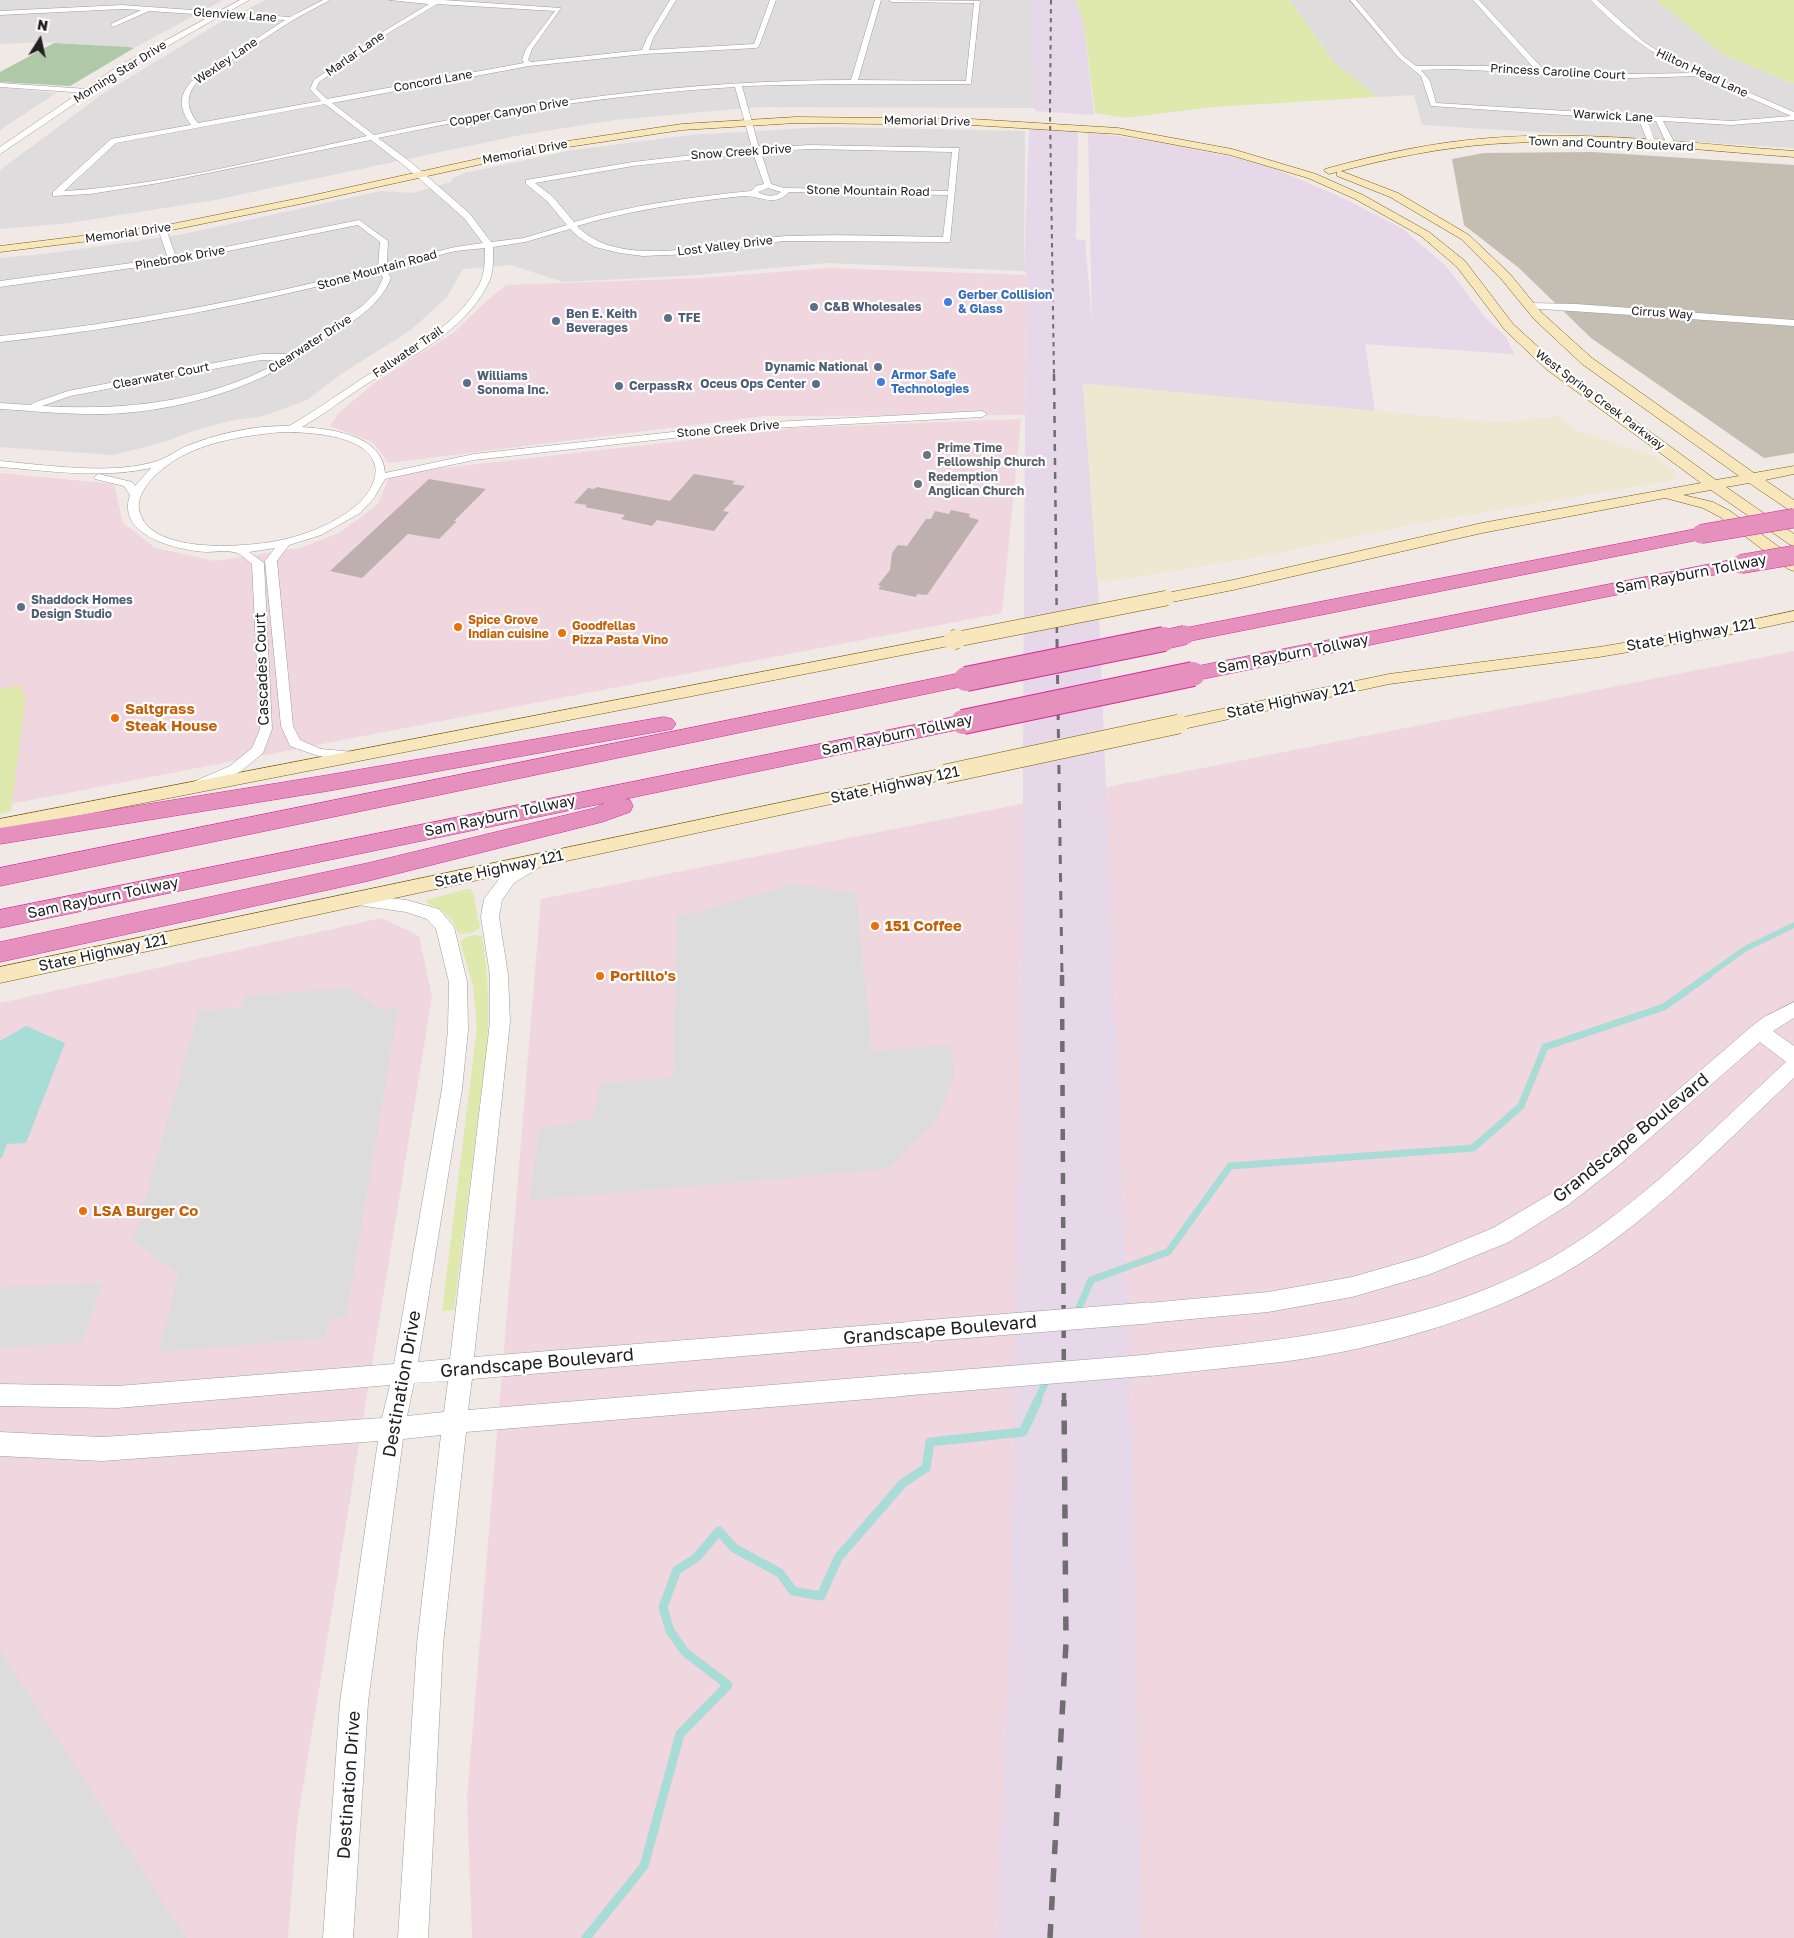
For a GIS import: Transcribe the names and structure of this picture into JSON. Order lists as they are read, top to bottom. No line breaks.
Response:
{"streets":{"highway":["Sam Rayburn Tollway"],"main road":["Memorial Drive","Town and Country Boulevard","West Spring Creek Parkway","State Highway 121"],"street":["Glenview Lane","Marlar Lane","Wexley Lane","Morning Star Drive","Princess Caroline Court","Hilton Head Lane","Concord Lane","Copper Canyon Drive","Warwick Lane","Snow Creek Drive","Stone Mountain Road","Lost Valley Drive","Pinebrook Drive","Cirrus Way","Clearwater Drive","Fallwater Trail","Clearwater Court","Stone Creek Drive","Cascades Court","Grandscape Boulevard","Destination Drive"]},"crossings":[["Glenview Lane","Wexley Lane"],["Glenview Lane","Morning Star Drive"],["Marlar Lane","Concord Lane"],["Marlar Lane","Copper Canyon Drive"],["Marlar Lane","Memorial Drive"],["Marlar Lane","Stone Mountain Road"],["Marlar Lane","Fallwater Trail"],["Wexley Lane","Concord Lane"],["Princess Caroline Court","Hilton Head Lane"],["Princess Caroline Court","Warwick Lane"],["Hilton Head Lane","Warwick Lane"],["Concord Lane","Copper Canyon Drive"],["Memorial Drive","West Spring Creek Parkway"],["Town and Country Boulevard","West Spring Creek Parkway"],["Snow Creek Drive","Stone Mountain Road"],["Snow Creek Drive","Lost Valley Drive"],["Stone Mountain Road","Lost Valley Drive"],["Stone Mountain Road","Clearwater Drive"],["Stone Mountain Road","Fallwater Trail"],["Pinebrook Drive","Clearwater Drive"],["Cirrus Way","West Spring Creek Parkway"],["Clearwater Drive","Clearwater Court"],["State Highway 121","Destination Drive"],["Grandscape Boulevard","Destination Drive"]],"places":["Gerber Collision & Glass","C&B Wholesales","TFE","Ben E. Keith Beverages","Dynamic National","Armor Safe Technologies","Williams Sonoma Inc.","Oceus Ops Center","CerpassRx","Prime Time Fellowship Church","Redemption Anglican Church","Shaddock Homes Design Studio","Spice Grove Indian cuisine","Goodfellas Pizza Pasta Vino","Saltgrass Steak House","151 Coffee","Portillo's","LSA Burger Co"],"north":"top"}
